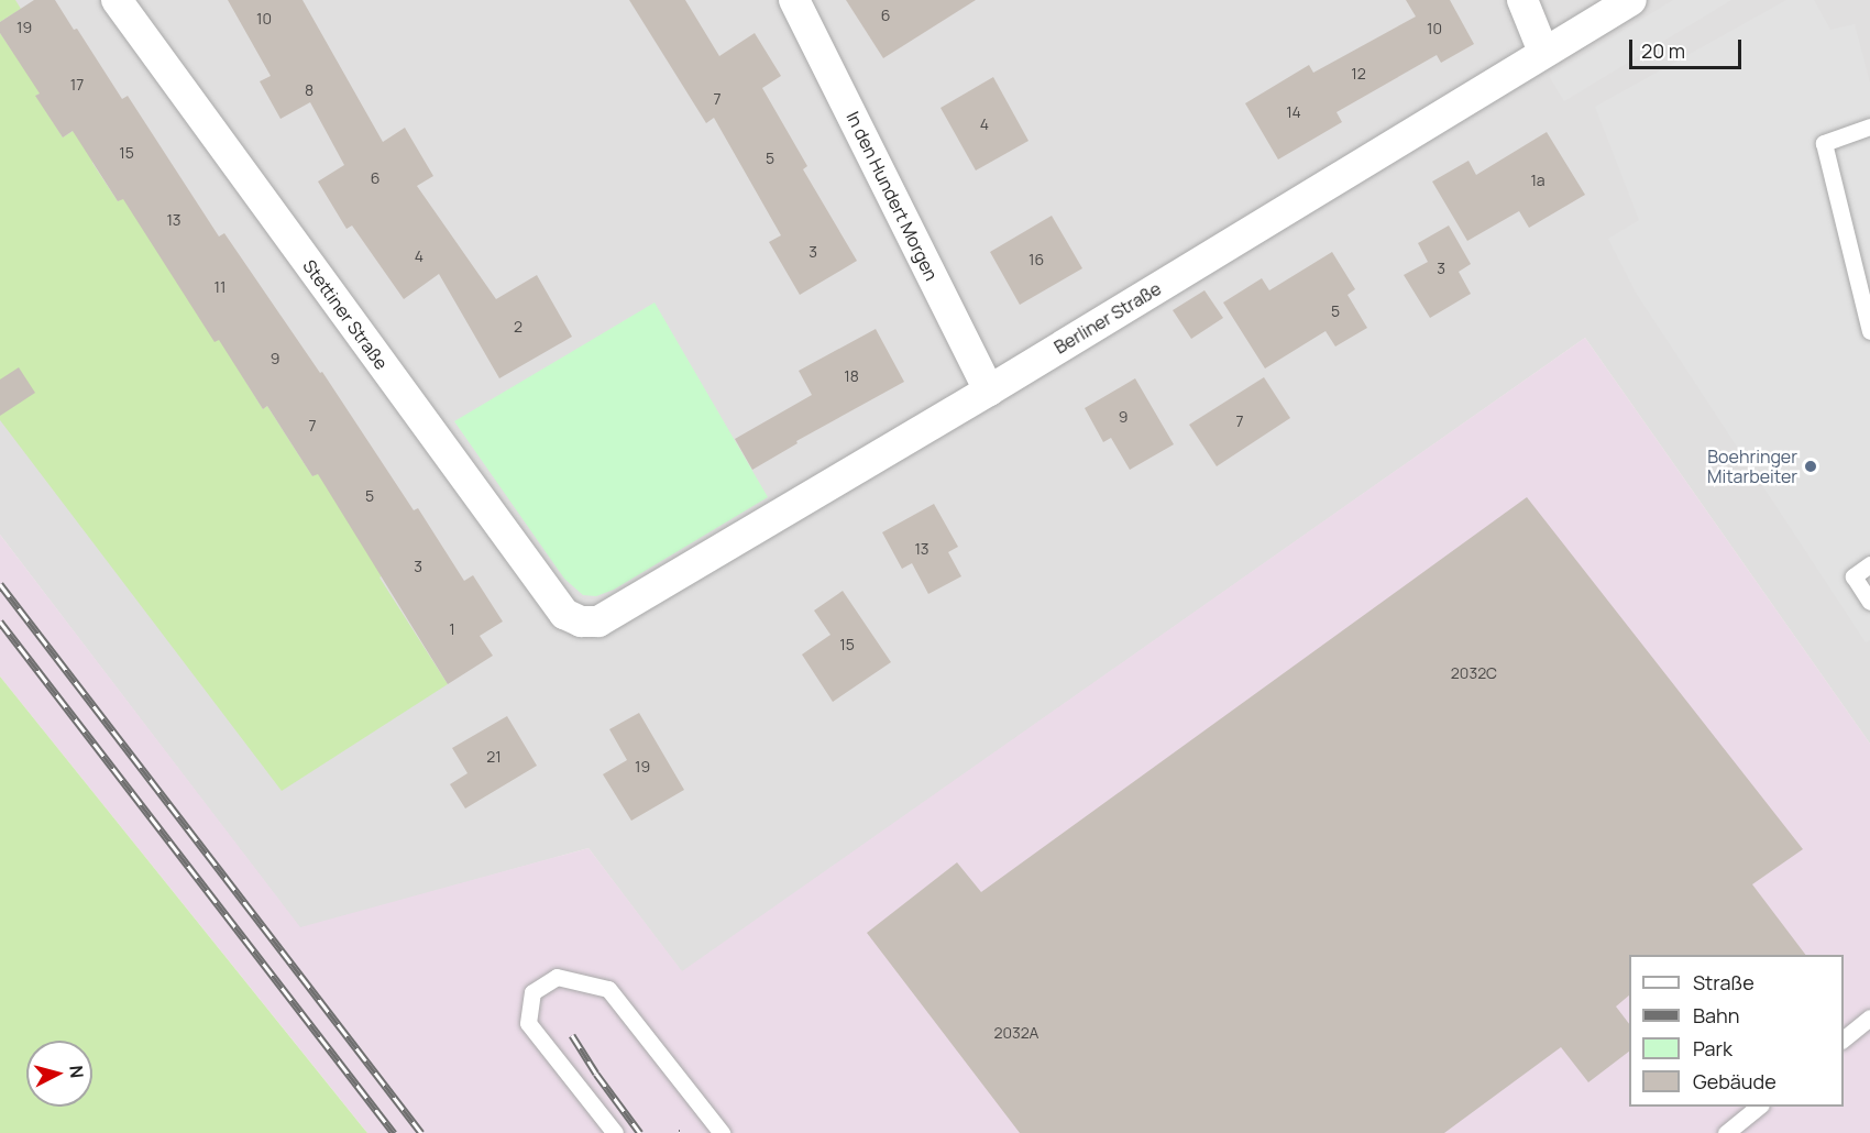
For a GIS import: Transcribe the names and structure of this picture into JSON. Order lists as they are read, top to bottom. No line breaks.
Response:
{"streets":{"street":["In den Hundert Morgen","Stettiner Straße","Berliner Straße"]},"crossings":[["In den Hundert Morgen","Berliner Straße"],["Stettiner Straße","Berliner Straße"]],"places":["Boehringer Mitarbeiter"],"house_numbers":["6","10","19","10","12","17","8","7","14","4","15","5","6","1a","13","3","4","16","3","11","5","2","9","18","9","7","7","5","13","3","1","15","2032C","21","19","2032A"],"legend":["Straße","Bahn","Park","Gebäude"],"scale_bar":"20 m","north":"right"}
